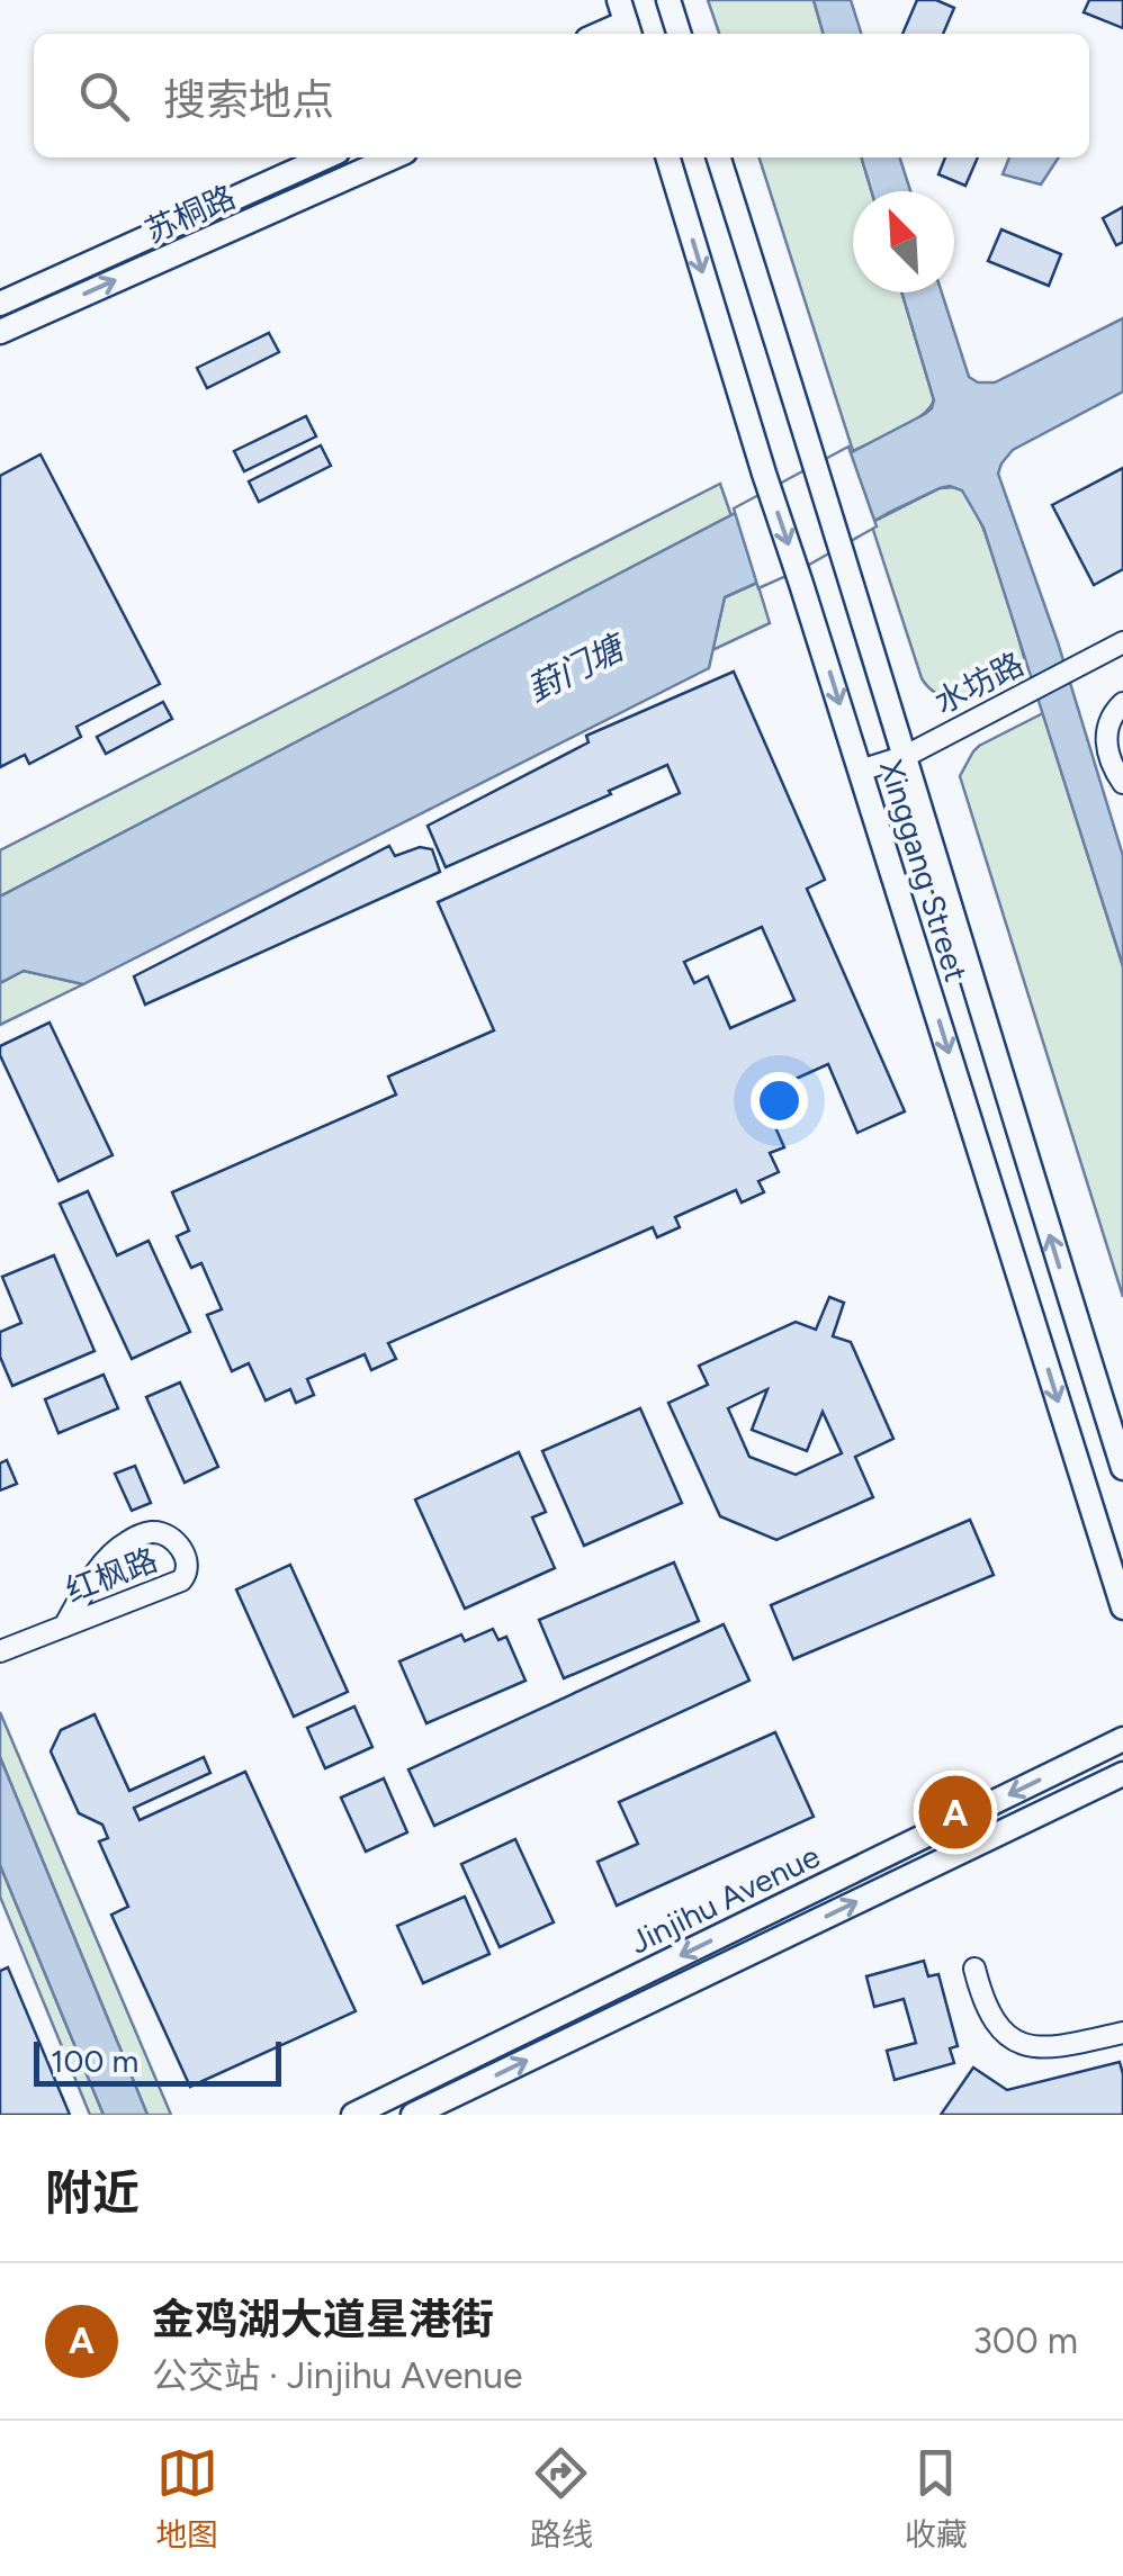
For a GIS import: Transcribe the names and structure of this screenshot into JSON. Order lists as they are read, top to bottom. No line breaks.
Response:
{"streets":{"main road":["苏桐路","Xinggang Street","Jinjihu Avenue"],"street":["水坊路","红枫路"]},"crossings":[["水坊路","Xinggang Street"]],"water":["葑门塘"],"scale_bar":"100 m","north":"top left","page":{"search":"搜索地点","pins":"A","scale":"100 m","heading":"附近","list":[{"mark":"A","name":"金鸡湖大道星港街","note":"公交站 · Jinjihu Avenue","value":"300 m"}],"nav":["地图","路线","收藏"]}}
